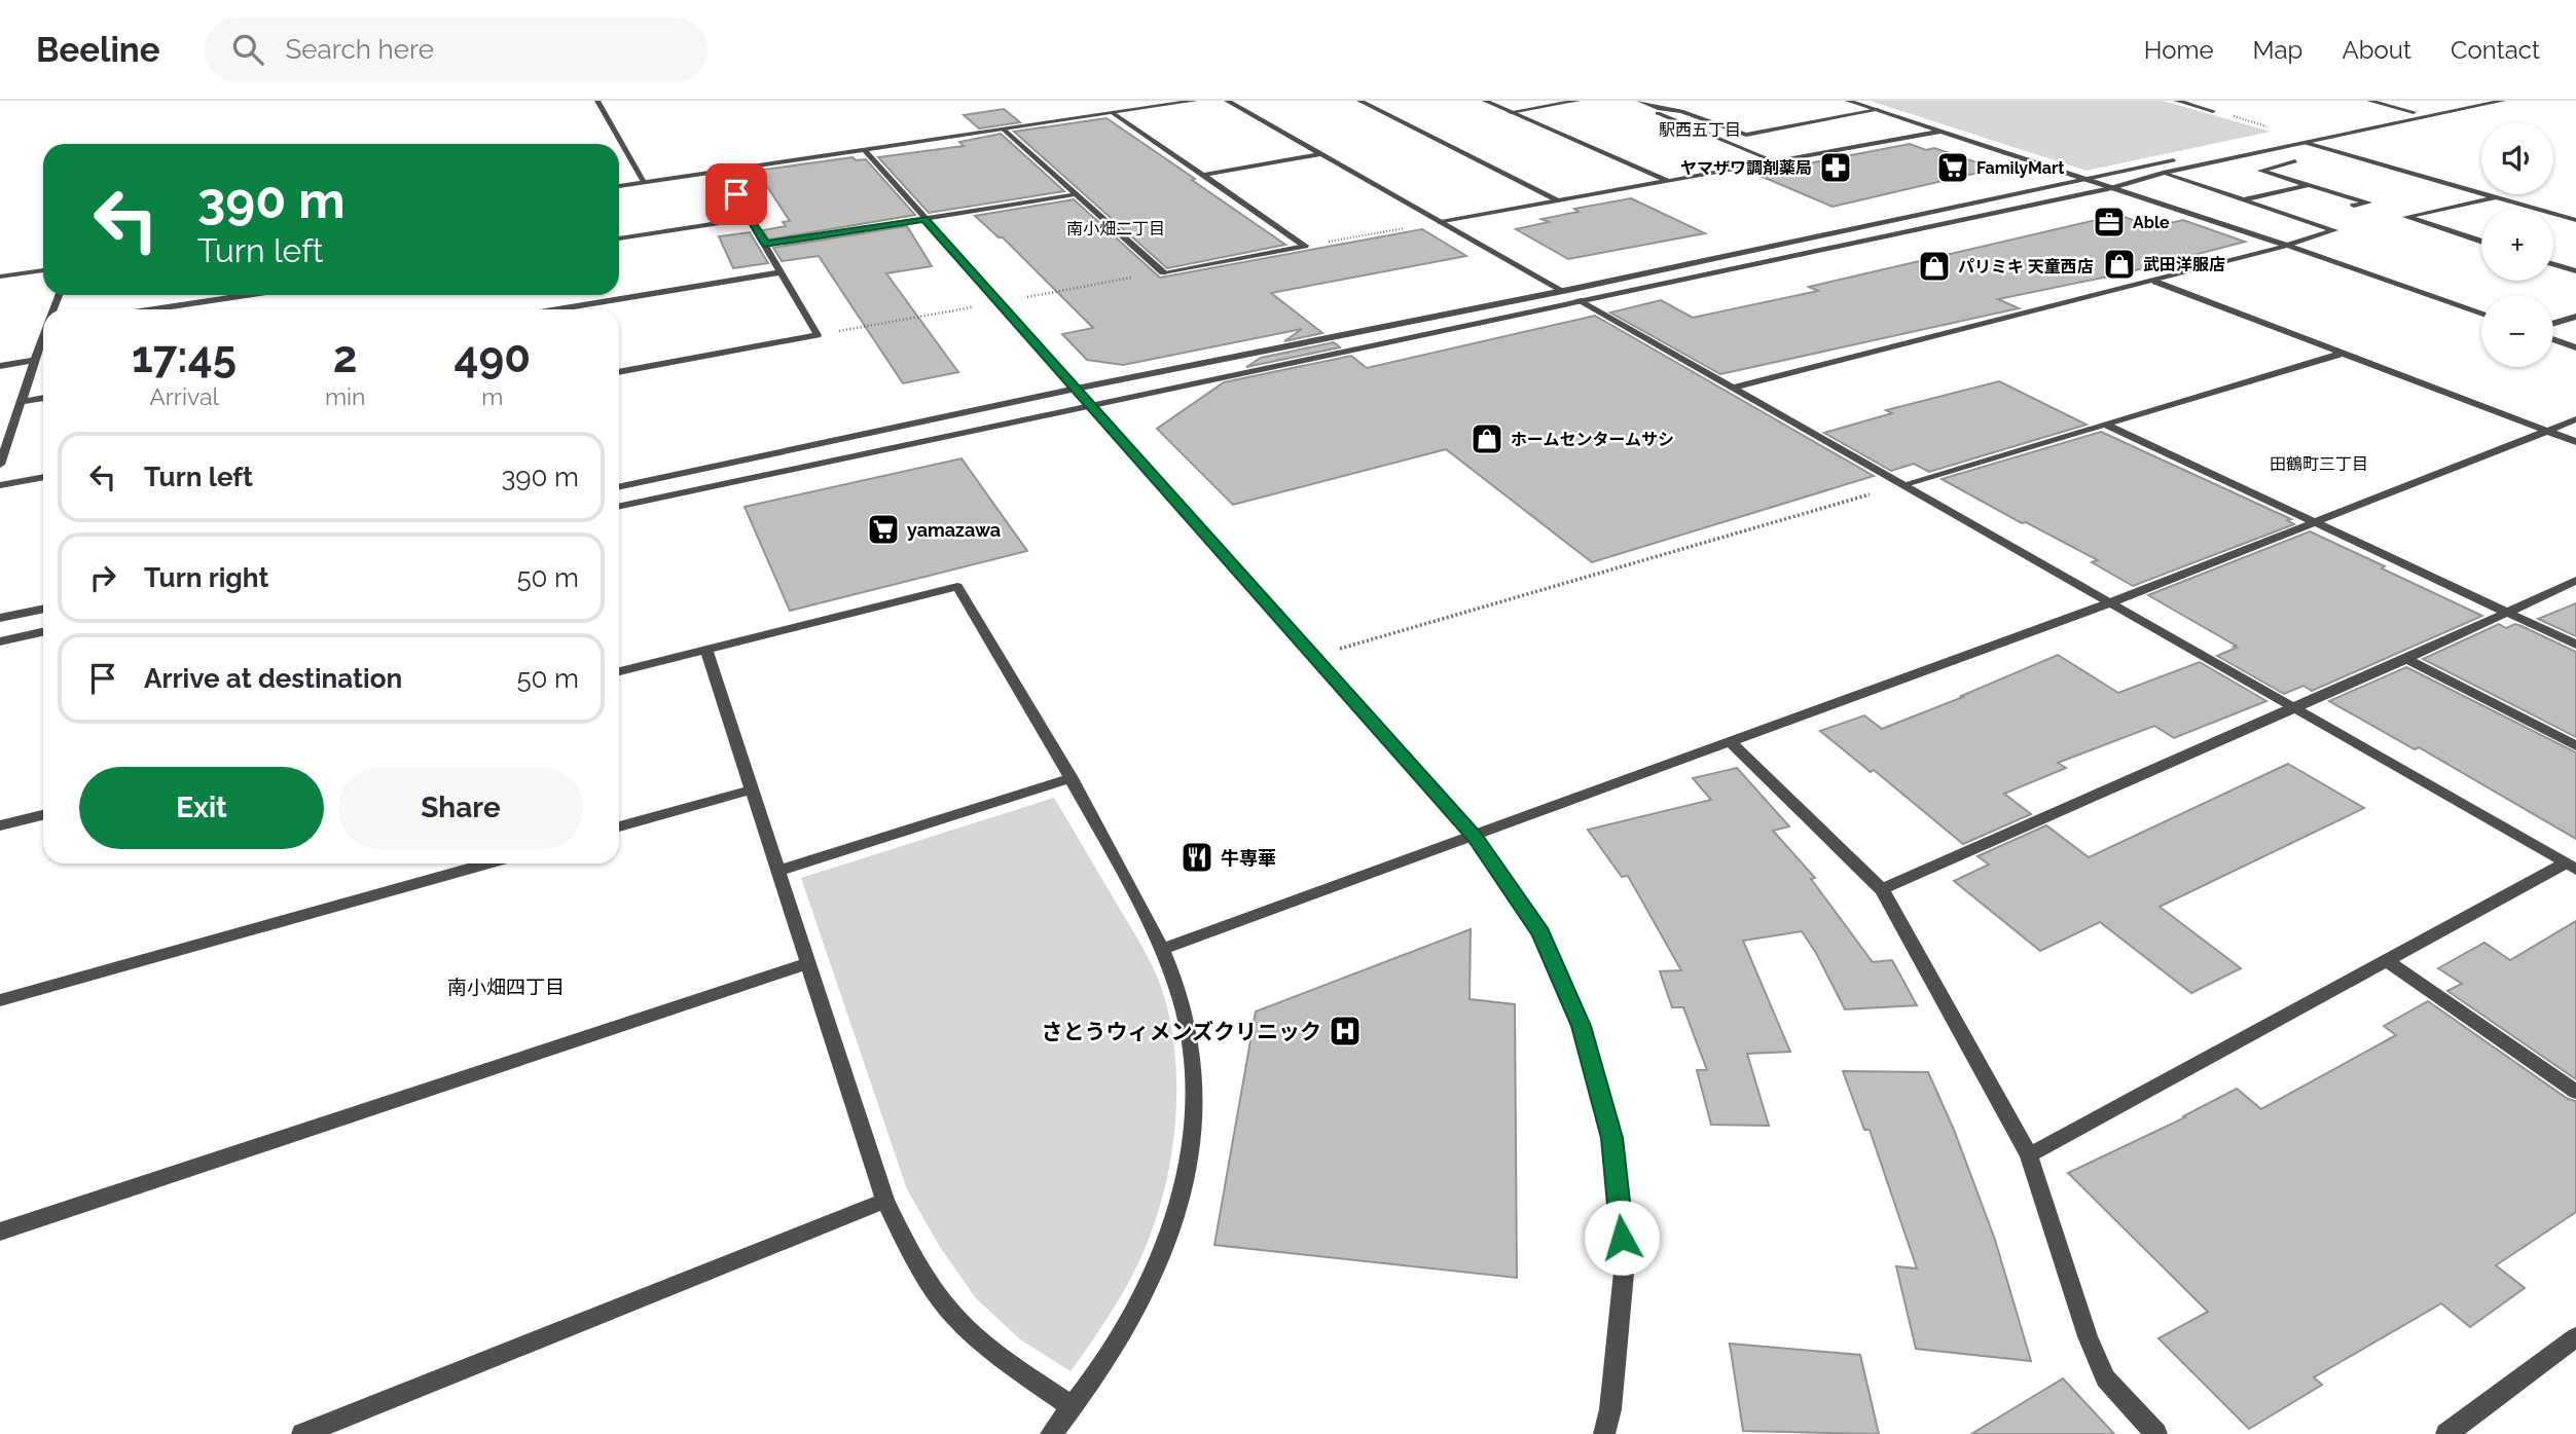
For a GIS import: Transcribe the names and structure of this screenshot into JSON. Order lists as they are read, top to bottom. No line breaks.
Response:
{"districts":["駅西五丁目","南小畑二丁目","田鶴町三丁目","南小畑四丁目"],"places":{"pharmacy":["ヤマザワ調剤薬局"],"supermarket":["FamilyMart","yamazawa"],"office":["Able"],"shop":["武田洋服店","パリミキ 天童西店","ホームセンタームサシ"],"restaurant":["牛専華"],"hospital":["さとうウィメンズクリニック"]},"page":{"header":"Beeline","search":"Search here","nav":["Home","Map","About","Contact"],"map_buttons":["+","−"],"turn":["390 m","Turn left"],"eta":["17:45","Arrival","2","min","490","m"],"list":[{"name":"Turn left","value":"390 m"},{"name":"Turn right","value":"50 m"},{"name":"Arrive at destination","value":"50 m"}],"buttons":["Exit","Share"]}}
